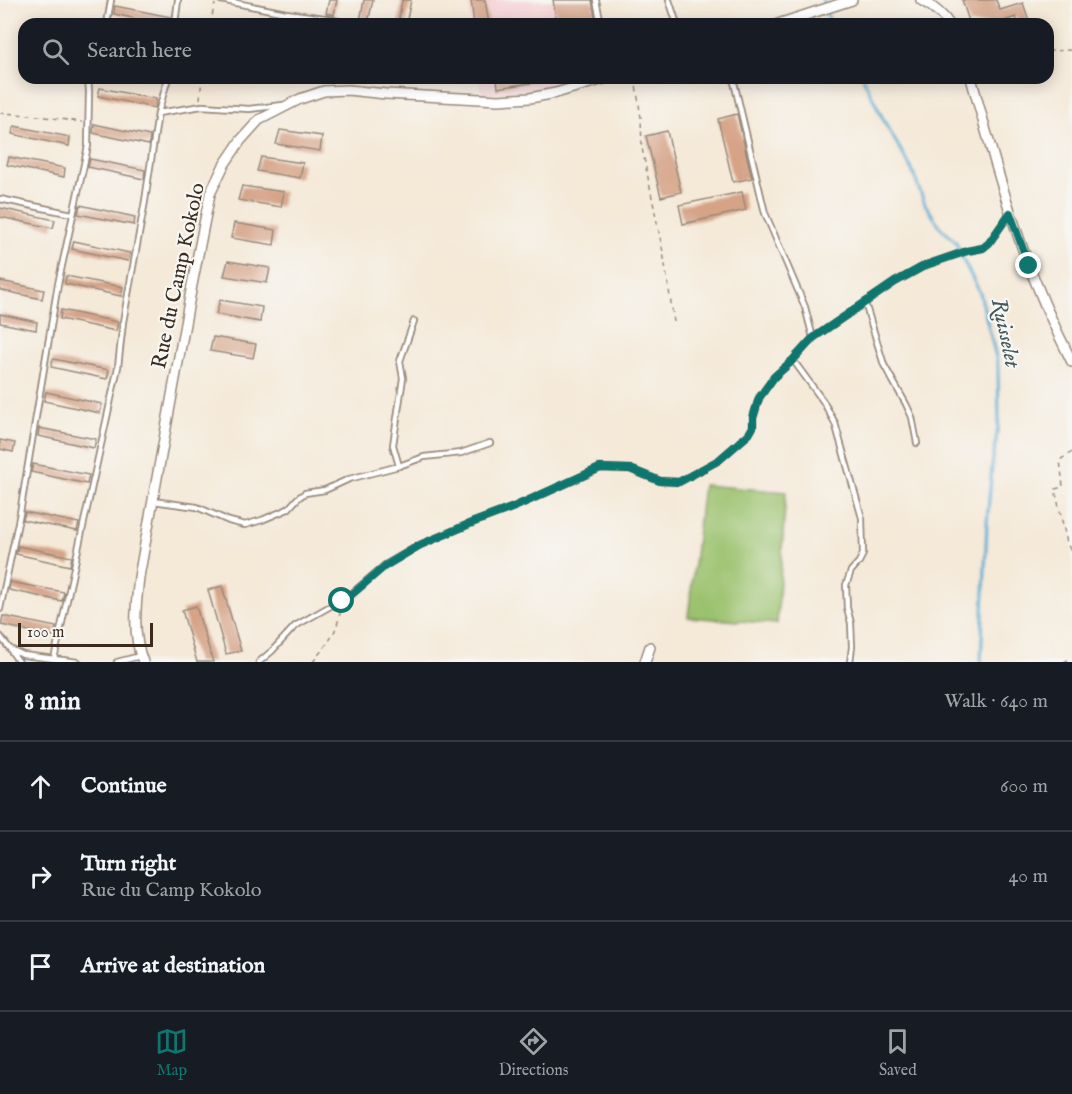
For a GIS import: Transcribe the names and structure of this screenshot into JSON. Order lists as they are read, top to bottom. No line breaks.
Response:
{"streets":{"street":["Rue du Camp Kokolo"]},"water":["Ruisselet"],"scale_bar":"100 m","page":{"search":"Search here","scale":"100 m","heading":["8 min","Walk · 640 m"],"list":[["Continue","600 m"],["Turn right","Rue du Camp Kokolo","40 m"],"Arrive at destination"],"nav":["Map","Directions","Saved"]}}
